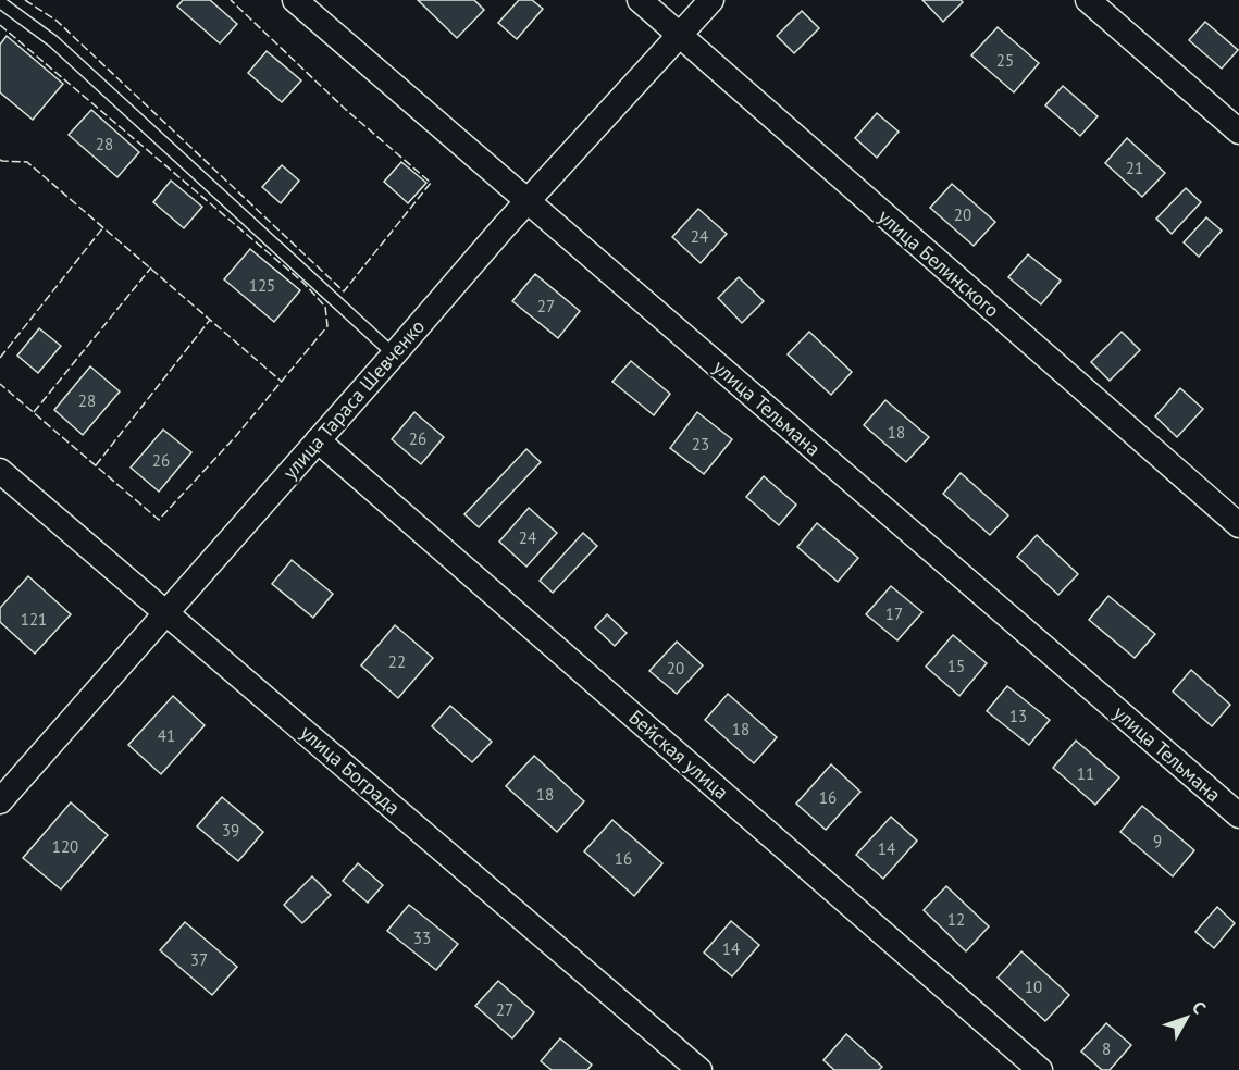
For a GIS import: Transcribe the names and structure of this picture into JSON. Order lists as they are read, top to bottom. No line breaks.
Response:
{"streets":{"street":["улица Белинского","улица Тараса Шевченко","улица Тельмана","Бейская улица","улица Бограда"]},"crossings":[["улица Белинского","улица Тараса Шевченко"],["улица Тараса Шевченко","улица Тельмана"],["улица Тараса Шевченко","Бейская улица"],["улица Тараса Шевченко","улица Бограда"]],"house_numbers":["25","28","21","20","24","125","27","28","18","26","23","26","24","17","121","22","15","20","13","18","41","11","18","16","39","9","120","14","16","12","33","14","37","10","27","8"],"north":"top right"}
